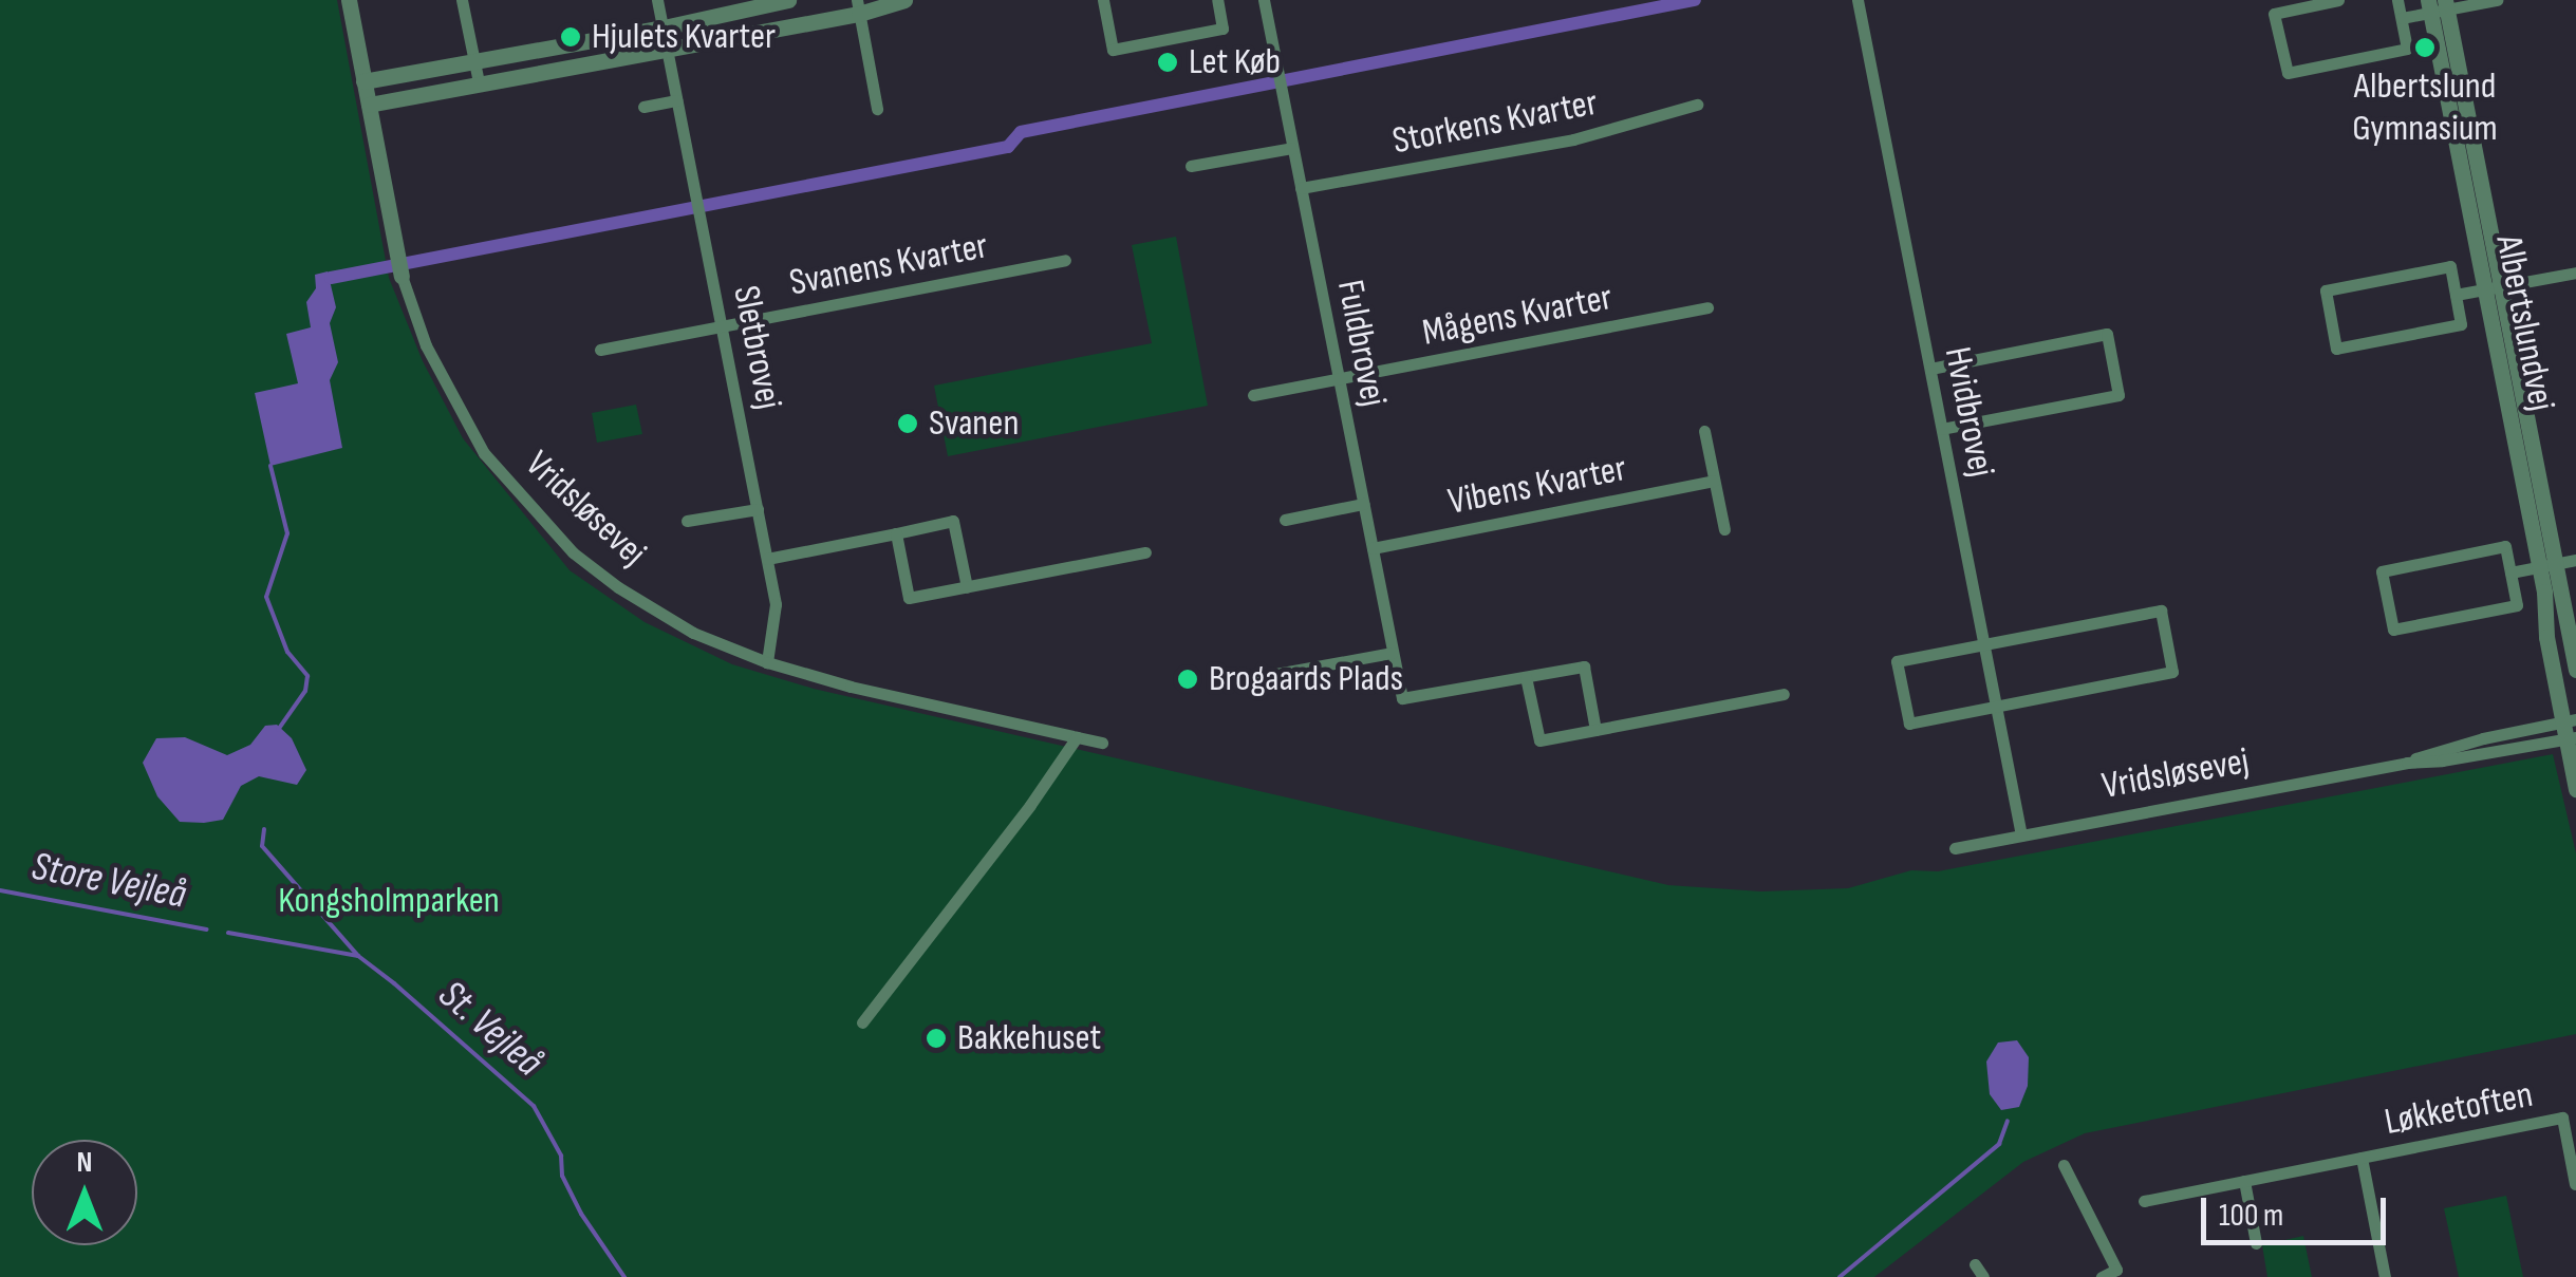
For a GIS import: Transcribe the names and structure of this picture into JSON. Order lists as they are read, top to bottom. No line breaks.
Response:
{"streets":{"street":["Storkens Kvarter","Svanens Kvarter","Mågens Kvarter","Albertslundvej","Fuldbrovej","Sletbrovej","Hvidbrovej","Vibens Kvarter","Vridsløsevej","Løkketoften"]},"crossings":[["Storkens Kvarter","Fuldbrovej"],["Svanens Kvarter","Sletbrovej"],["Mågens Kvarter","Fuldbrovej"],["Albertslundvej","Vridsløsevej"],["Fuldbrovej","Vibens Kvarter"],["Sletbrovej","Vridsløsevej"],["Hvidbrovej","Vridsløsevej"]],"water":["Store Vejleå","St. Vejleå"],"parks":["Kongsholmparken"],"places":["Hjulets Kvarter","Albertslund Gymnasium","Let Køb","Svanen","Brogaards Plads","Bakkehuset"],"scale_bar":"100 m","north":"top"}
